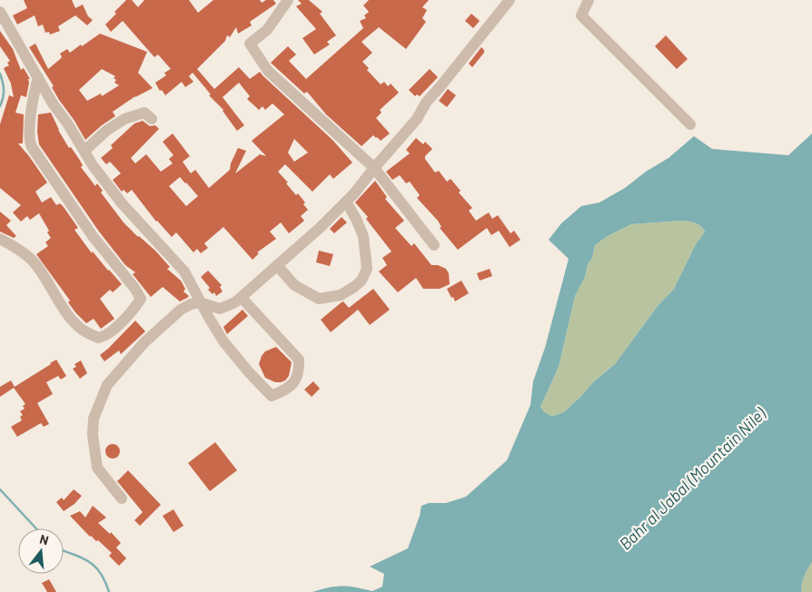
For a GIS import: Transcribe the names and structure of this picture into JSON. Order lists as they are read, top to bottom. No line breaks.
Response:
{"water":["Bahr al Jabal (Mountain Nile)"],"north":"top"}
